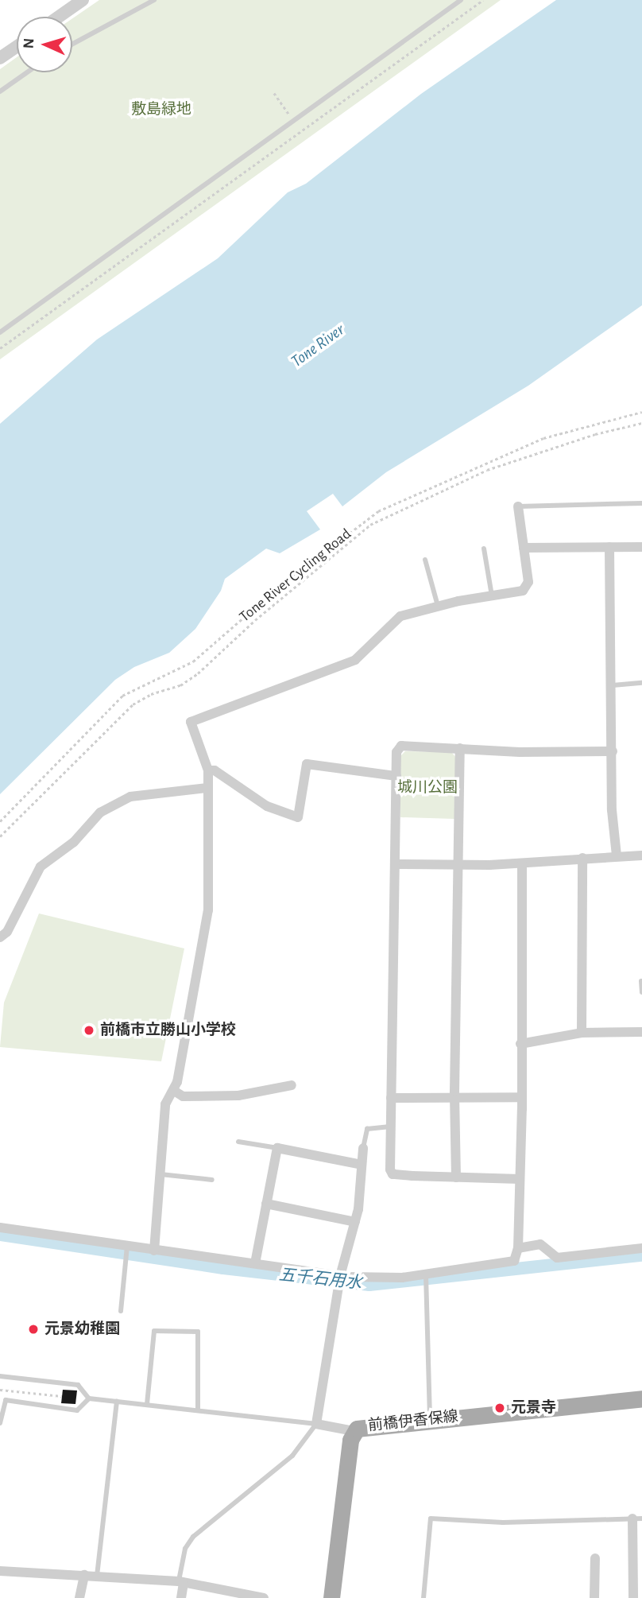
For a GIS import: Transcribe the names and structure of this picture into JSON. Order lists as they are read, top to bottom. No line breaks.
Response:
{"streets":{"main road":["前橋伊香保線"],"path":["Tone River Cycling Road"]},"water":["Tone River","五千石用水"],"parks":["敷島緑地","城川公園"],"places":["前橋市立勝山小学校","元景幼稚園","元景寺"],"north":"left"}
